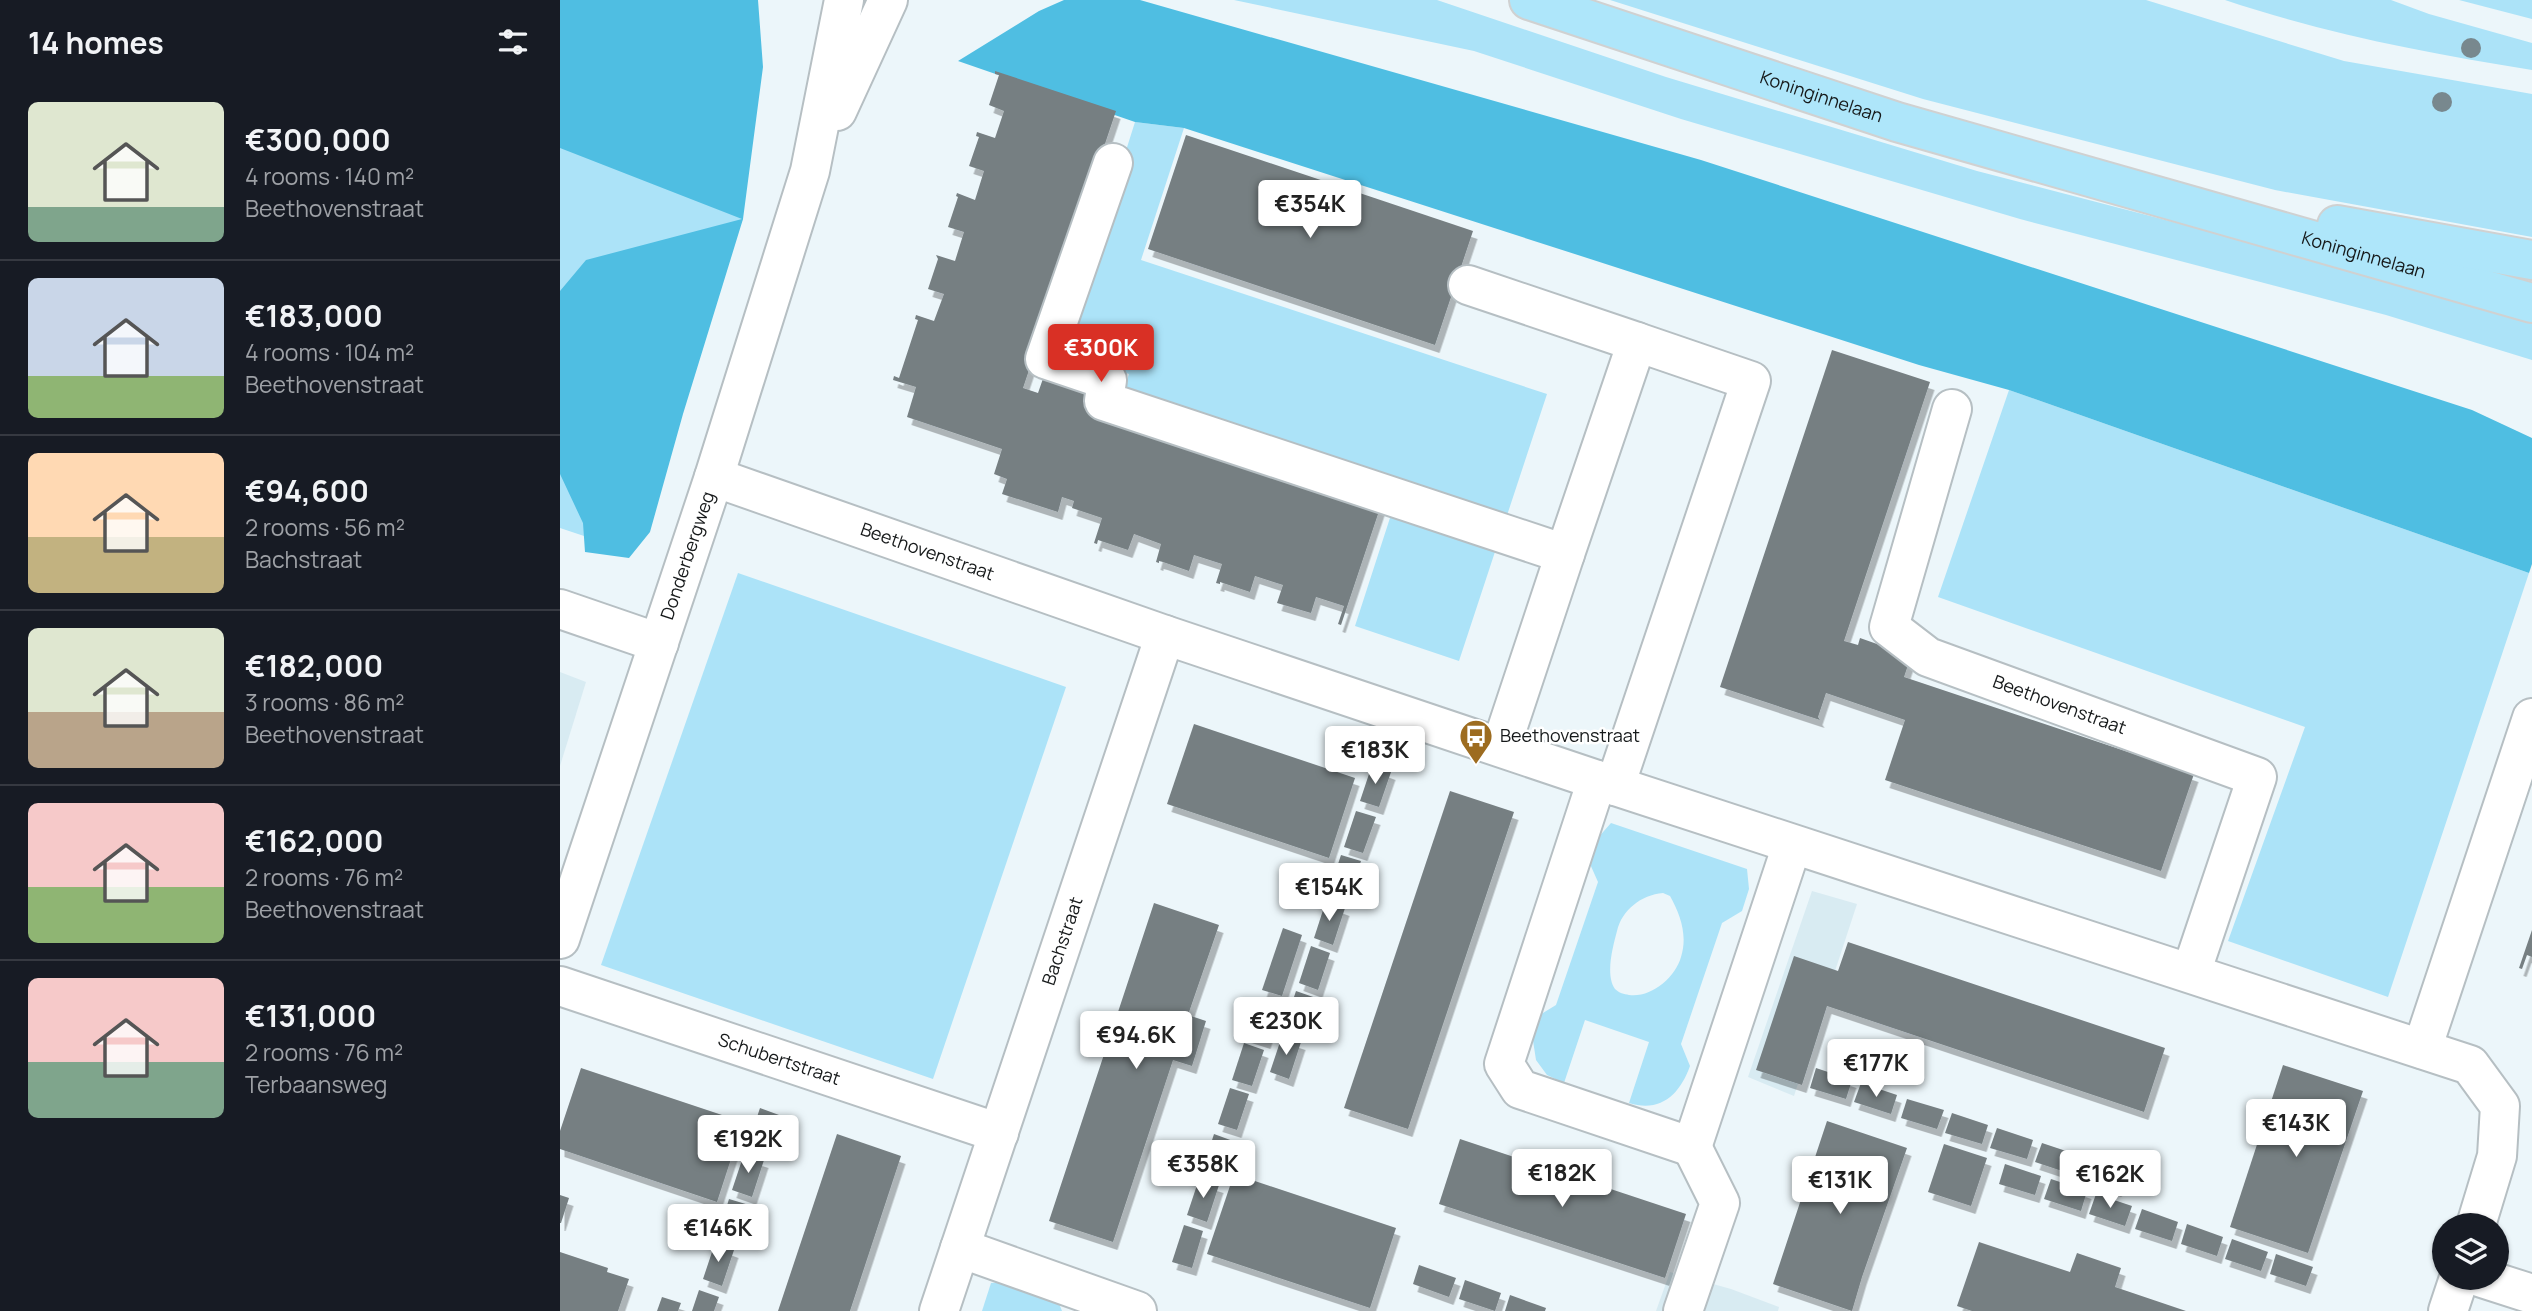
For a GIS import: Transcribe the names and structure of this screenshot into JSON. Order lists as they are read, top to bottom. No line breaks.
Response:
{"streets":{"main road":["Koninginnelaan"],"street":["Beethovenstraat","Donderbergweg","Bachstraat","Schubertstraat"]},"crossings":[["Beethovenstraat","Donderbergweg"],["Beethovenstraat","Bachstraat"],["Bachstraat","Schubertstraat"]],"places":{"bus stop":["Beethovenstraat"]},"page":{"heading":"14 homes","list":[{"name":"€300,000","note":"4 rooms · 140 m² · Beethovenstraat"},{"name":"€183,000","note":"4 rooms · 104 m² · Beethovenstraat"},{"name":"€94,600","note":"2 rooms · 56 m² · Bachstraat"},{"name":"€182,000","note":"3 rooms · 86 m² · Beethovenstraat"},{"name":"€162,000","note":"2 rooms · 76 m² · Beethovenstraat"},{"name":"€131,000","note":"2 rooms · 76 m² · Terbaansweg"}],"price":["€354K","€300K","€183K","€154K","€230K","€94.6K","€177K","€143K","€192K","€358K","€182K","€162K","€131K","€146K"]}}
